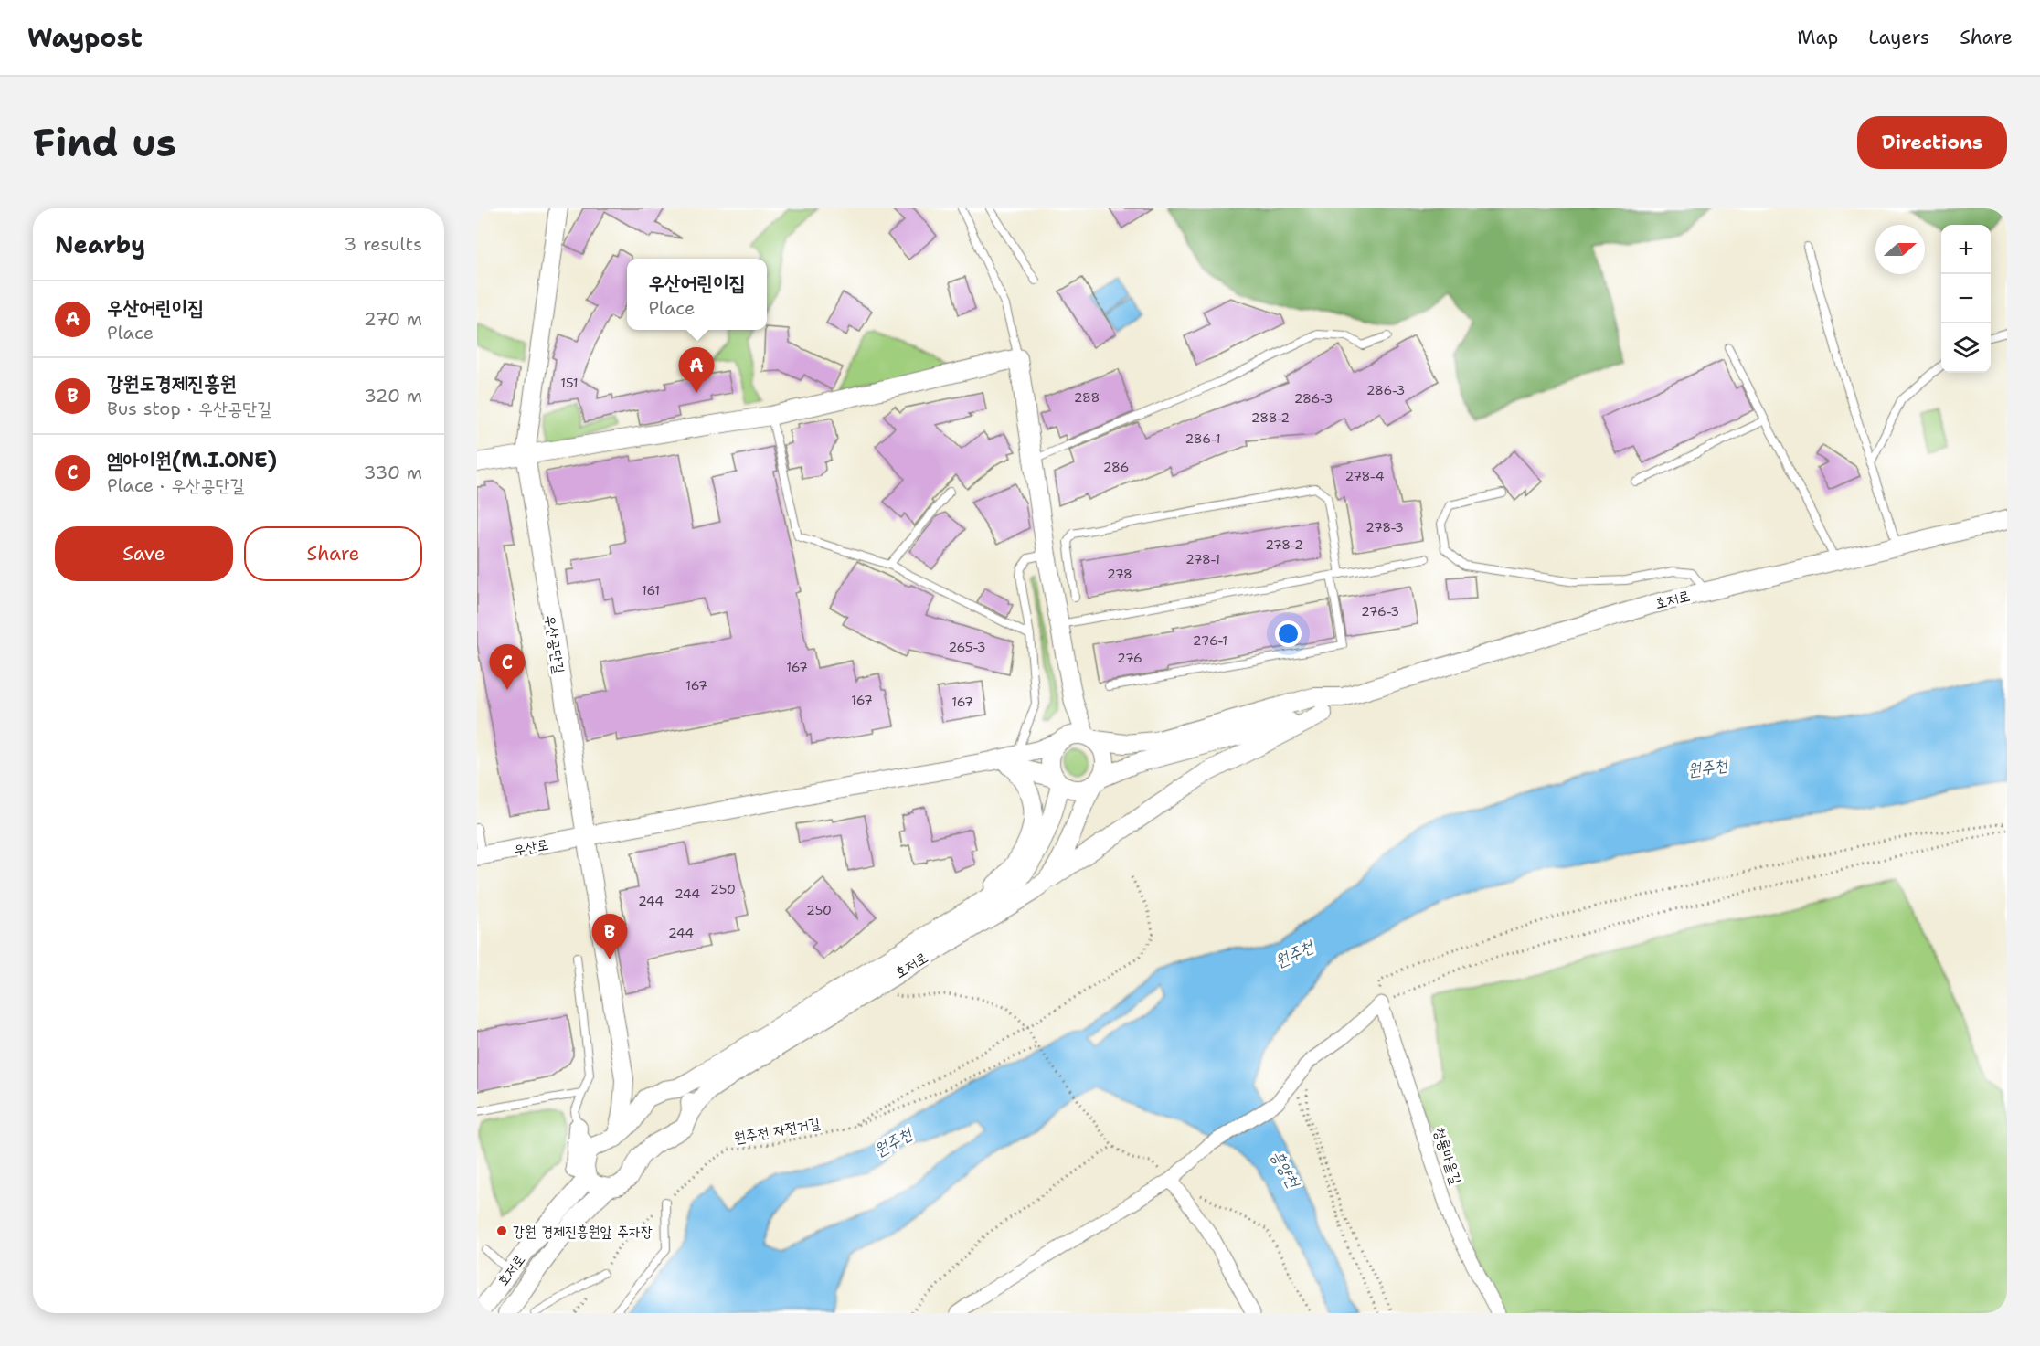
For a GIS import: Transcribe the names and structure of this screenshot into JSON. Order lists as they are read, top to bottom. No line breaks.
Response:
{"streets":{"street":["호저로","우산공단길","우산로","청룡마을길"],"path":["원주천 자전거길"]},"crossings":[["호저로","우산로"],["우산공단길","우산로"]],"water":["원주천","흥양천"],"places":["강원 경제진흥원앞 주차장"],"house_numbers":["151","286-3","288","286-3","288-2","286-1","286","278-4","278-3","278-2","278-1","278","161","276-3","276-1","265-3","276","167","167","167","167","250","244","244","250","244"],"north":"right","page":{"header":"Waypost","nav":["Map","Layers","Share"],"buttons":["Directions",["Save","Share"]],"title":"Find us","heading":["Nearby","3 results"],"map_buttons":["+","−"],"popup":["우산어린이집","Place"],"list":[{"mark":"A","name":"우산어린이집","note":"Place","value":"270 m"},{"mark":"B","name":"강원도경제진흥원","note":"Bus stop · 우산공단길","value":"320 m"},{"mark":"C","name":"엠아이원(M.I.ONE)","note":"Place · 우산공단길","value":"330 m"}],"pins":["A","C","B"]}}
